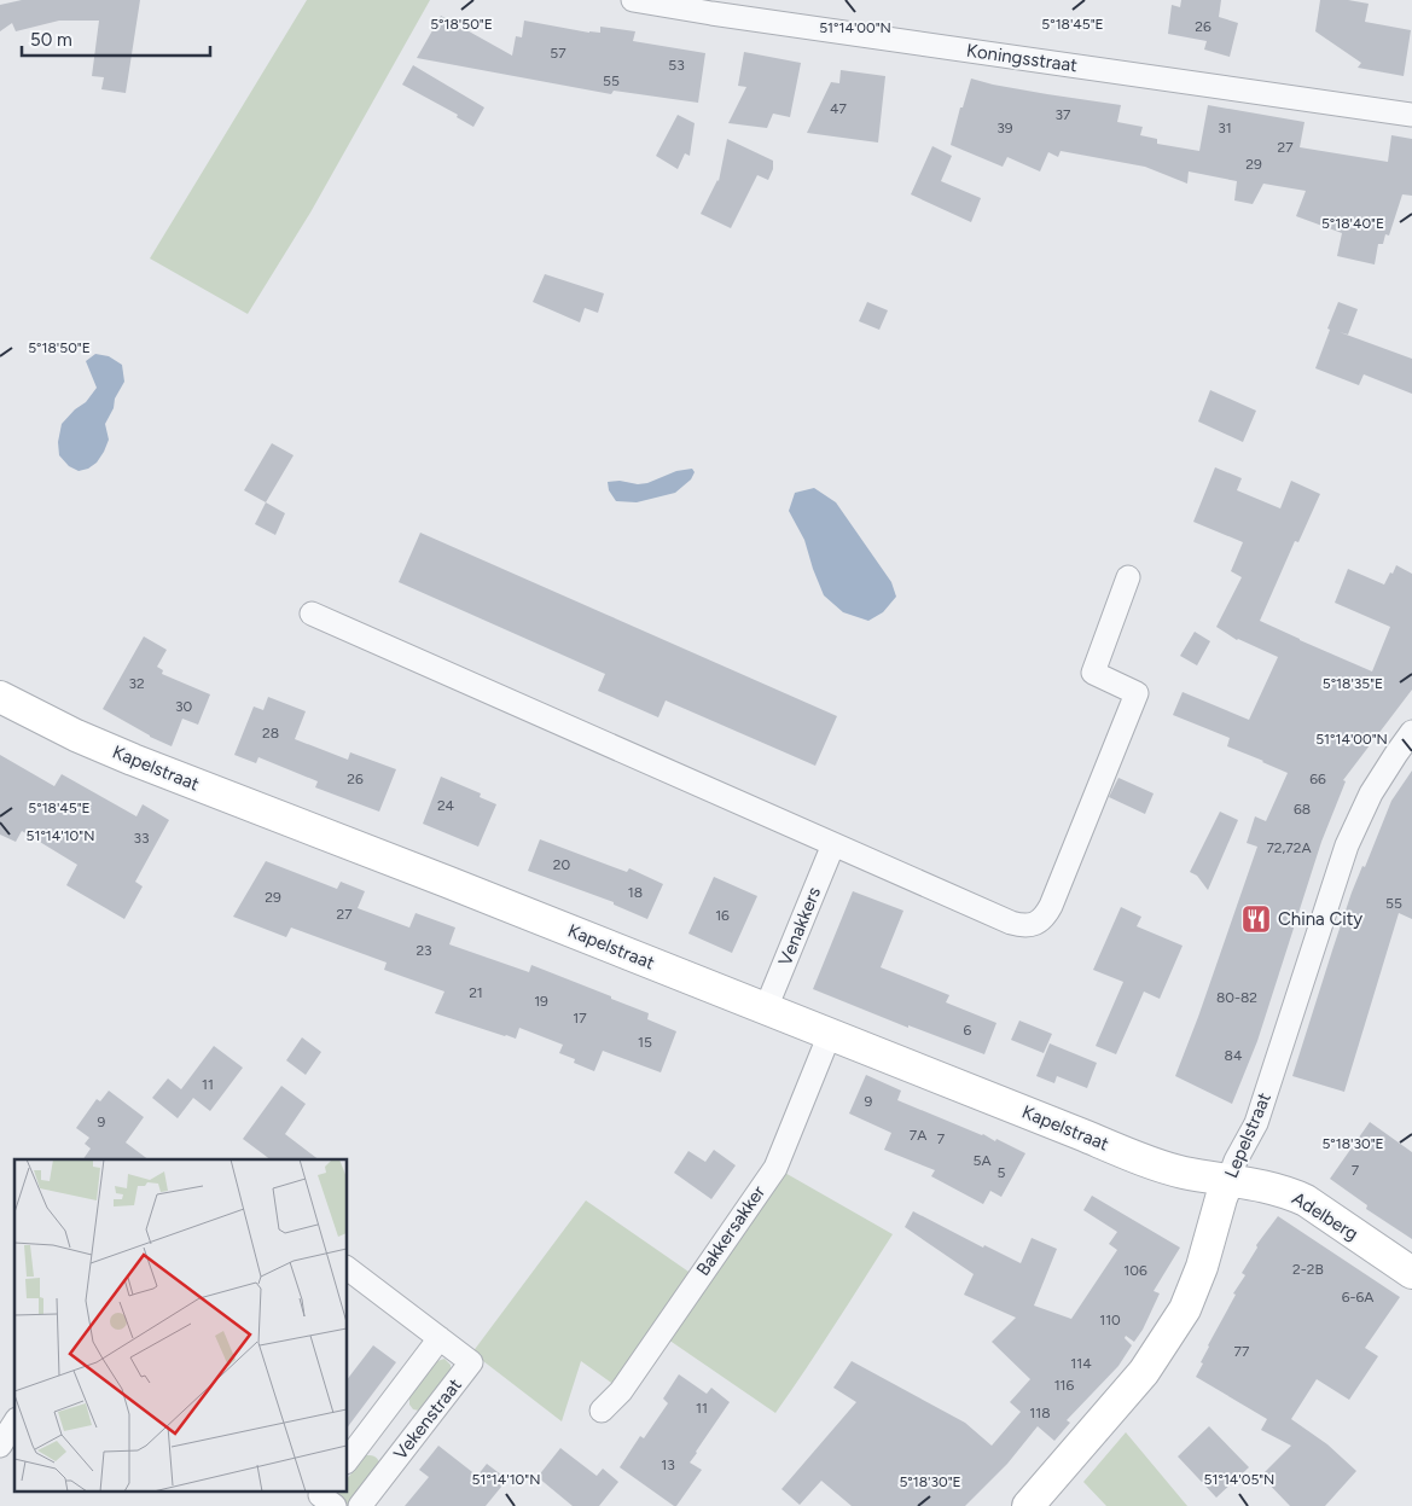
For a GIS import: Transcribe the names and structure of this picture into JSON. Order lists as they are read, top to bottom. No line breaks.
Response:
{"streets":{"main road":["Kapelstraat","Lepelstraat","Adelberg"],"street":["Koningsstraat","Venakkers","Bakkersakker","Vekenstraat"]},"crossings":[["Kapelstraat","Venakkers"],["Kapelstraat","Lepelstraat"],["Kapelstraat","Adelberg"],["Kapelstraat","Bakkersakker"],["Lepelstraat","Adelberg"]],"places":{"restaurant":["China City"]},"house_numbers":["26","57","53","55","47","37","39","31","27","29","32","30","28","26","66","24","68","33","72,72A","20","18","29","55","27","16","23","21","80-82","19","17","6","15","84","11","9","9","7A","7","5A","7","5","2-2B","106","6-6A","110","77","114","116","11","118","13"],"scale_bar":"50 m","coordinates":["5°18'50\"E","5°18'45\"E","51°14'00\"N","5°18'40\"E","5°18'35\"E","51°14'10\"N","5°18'30\"E","51°14'05\"N"]}
